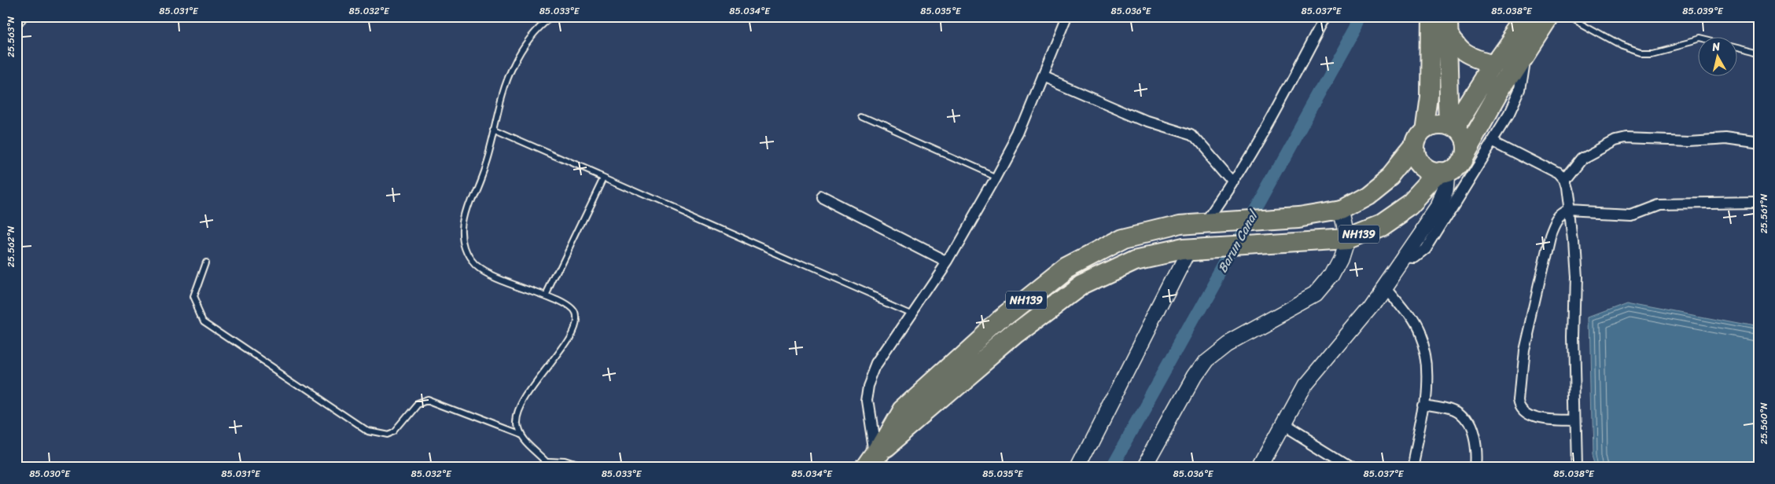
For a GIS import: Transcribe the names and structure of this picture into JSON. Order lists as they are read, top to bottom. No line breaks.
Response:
{"streets":{"highway":["NH139"]},"water":["Barun Canal"],"north":"top","coordinates":["85.031°E","85.032°E","85.033°E","85.034°E","85.035°E","85.036°E","85.037°E","85.038°E","85.039°E","25.563°N","25.561°N","25.562°N","25.560°N","85.030°E"]}
